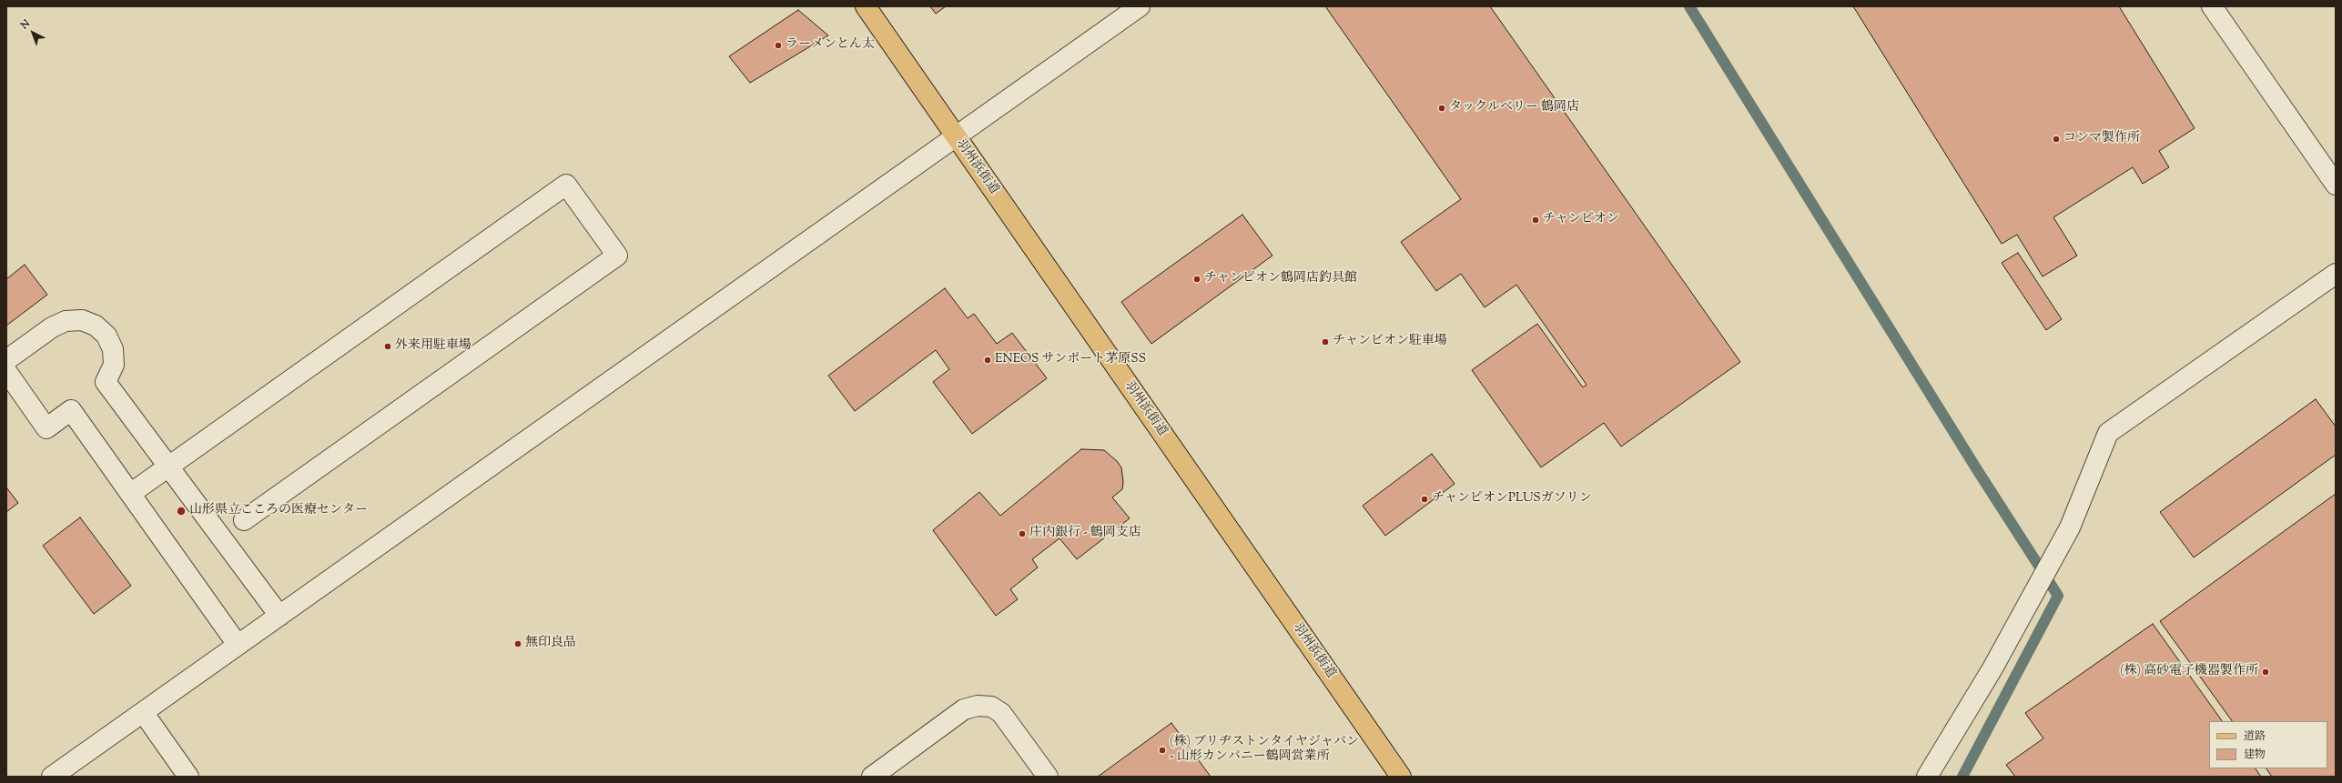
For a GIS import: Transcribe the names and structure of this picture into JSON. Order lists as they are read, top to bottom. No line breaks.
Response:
{"streets":{"main road":["羽州浜街道"]},"places":["ラーメンとん太","タックルベリー 鶴岡店","コンマ製作所","チャンピオン","チャンピオン鶴岡店釣具館","チャンピオン駐車場","外来用駐車場","ENEOS サンポート茅原SS","チャンピオンPLUSガソリン","山形県立こころの医療センター","庄内銀行 - 鶴岡支店","無印良品","(株) 高砂電子機器製作所","(株) ブリヂストンタイヤジャパン - 山形カンパニー鶴岡営業所"],"legend":["道路","建物"],"north":"top left"}
